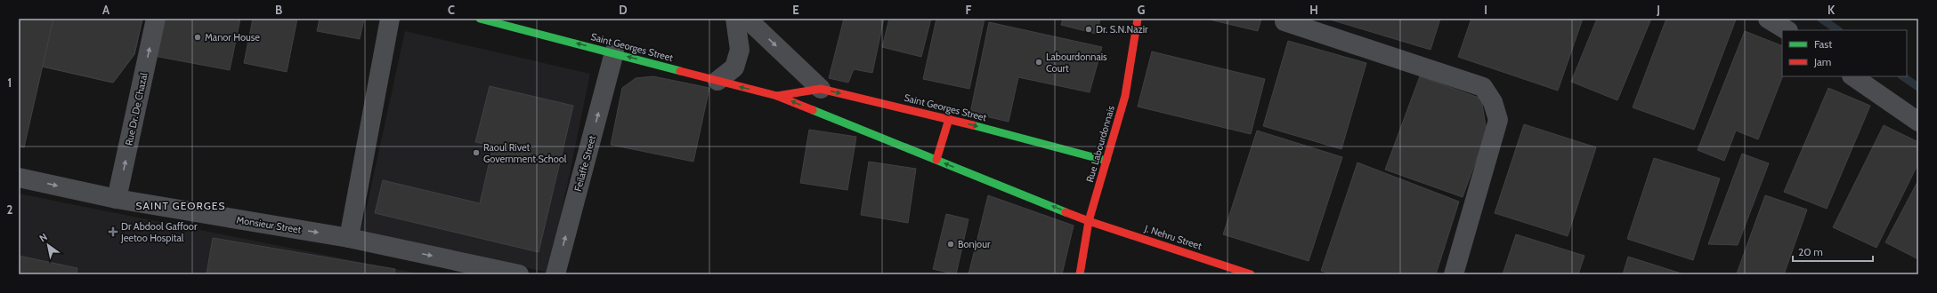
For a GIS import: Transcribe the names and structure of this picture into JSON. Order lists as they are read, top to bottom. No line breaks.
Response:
{"streets":{"street":["Saint Georges Street","Rue Dr. De Chazal","Rue Labourdonnais","Feilaffe Street","Monsieur Street","J. Nehru Street"]},"crossings":[["Saint Georges Street","Rue Labourdonnais"],["Saint Georges Street","Feilaffe Street"],["Saint Georges Street","J. Nehru Street"],["Rue Dr. De Chazal","Monsieur Street"],["Rue Labourdonnais","J. Nehru Street"]],"one_way":["Rue Dr. De Chazal","Feilaffe Street","Monsieur Street"],"districts":["SAINT GEORGES"],"places":{"other":["Dr. S.N.Nazir","Manor House","Labourdonnais Court","Raoul Rivet Government School","Bonjour"],"health":["Dr Abdool Gaffoor Jeetoo Hospital"]},"legend":["Fast","Jam"],"scale_bar":"20 m","north":"top left","grid":{"columns":["A","B","C","D","E","F","G","H","I","J","K"],"rows":["1","2"]}}
